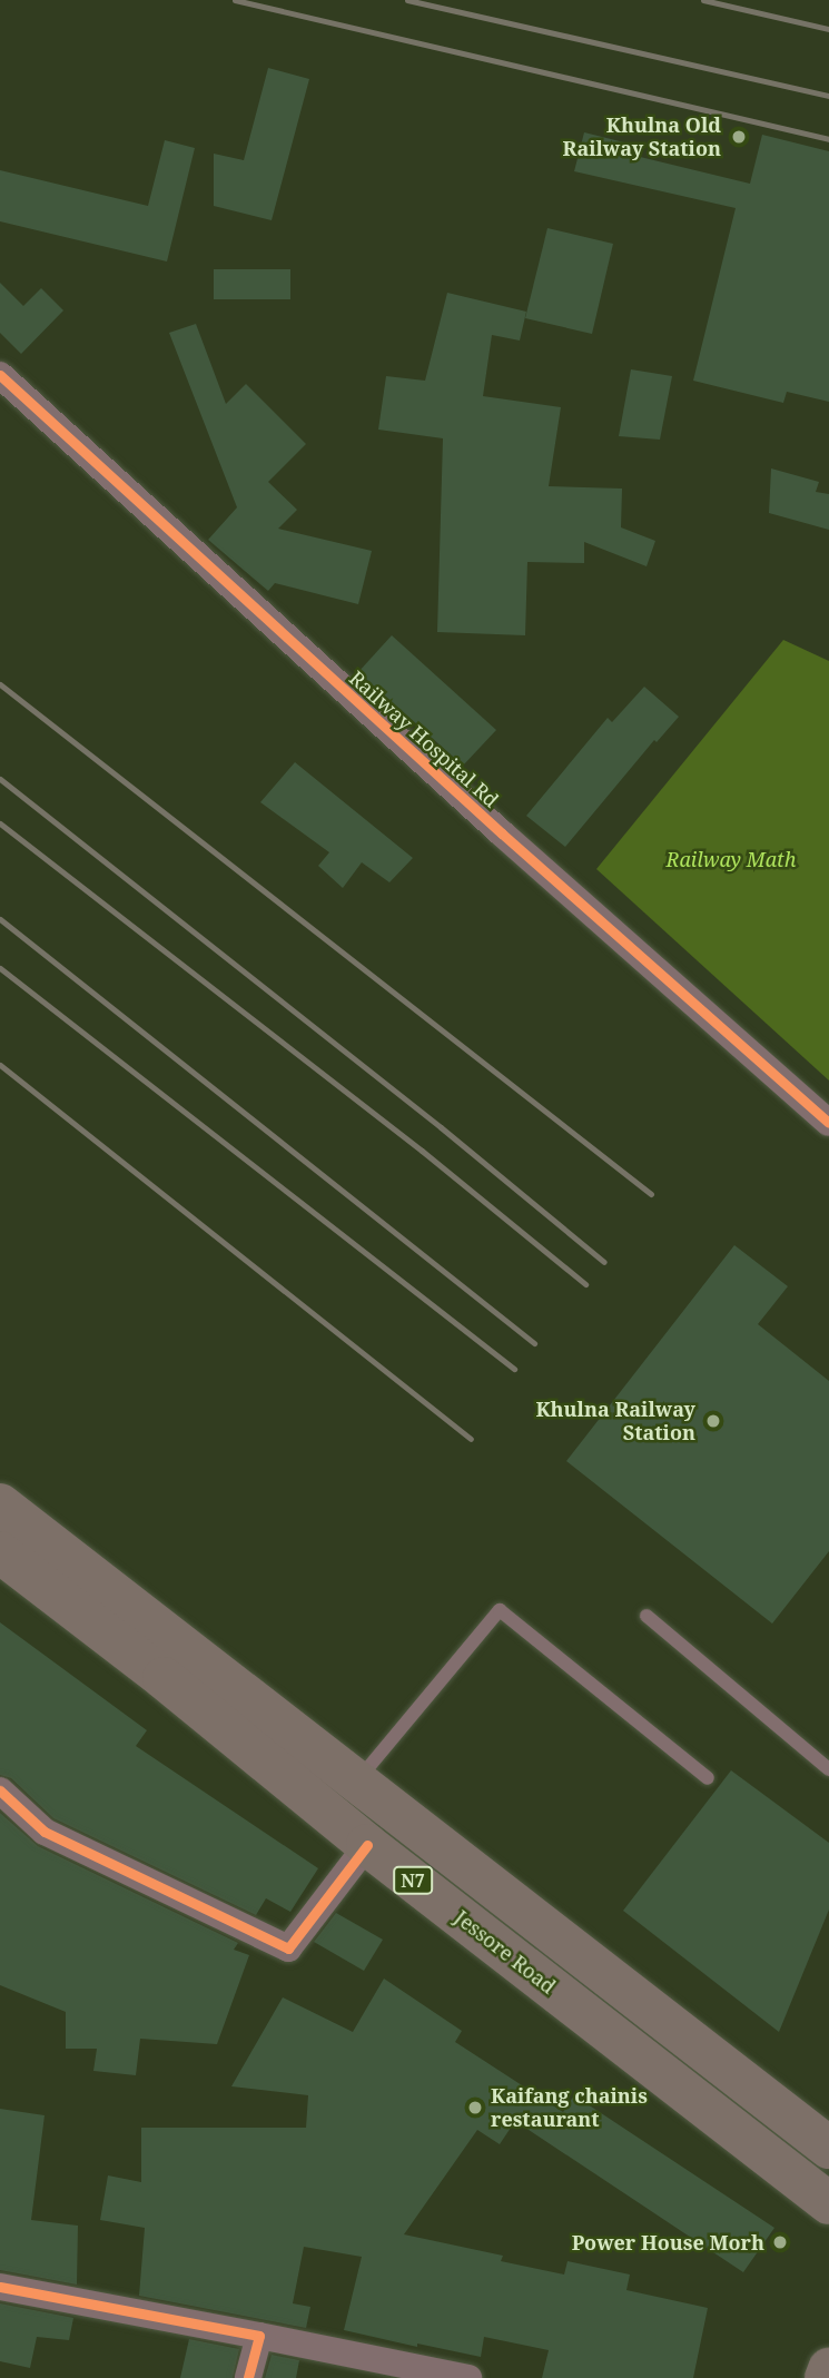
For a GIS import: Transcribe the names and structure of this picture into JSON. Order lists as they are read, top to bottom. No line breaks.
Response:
{"streets":{"highway":["N7","Jessore Road"],"street":["Railway Hospital Rd"]},"parks":["Railway Math"],"places":["Khulna Old Railway Station","Khulna Railway Station","Kaifang chainis restaurant","Power House Morh"]}
